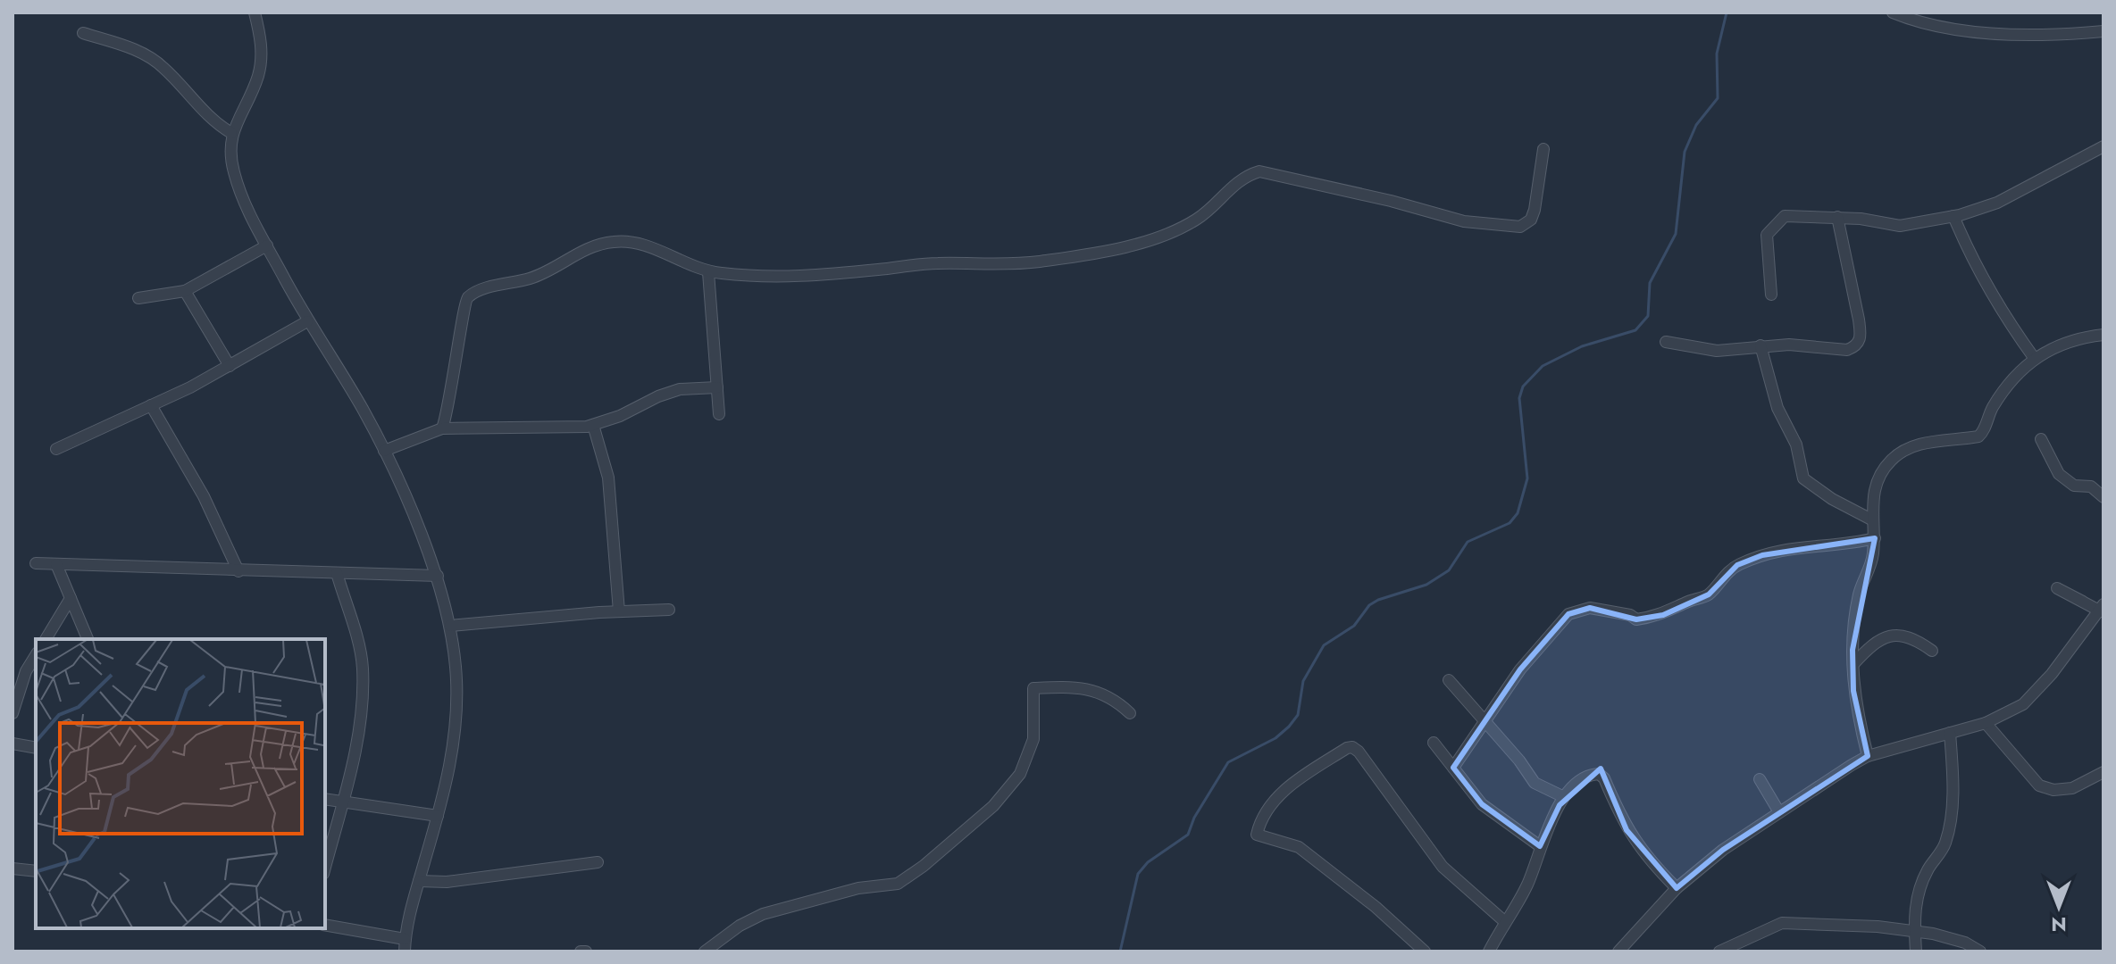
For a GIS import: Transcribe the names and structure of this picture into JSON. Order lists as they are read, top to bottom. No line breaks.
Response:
{"north":"bottom"}
